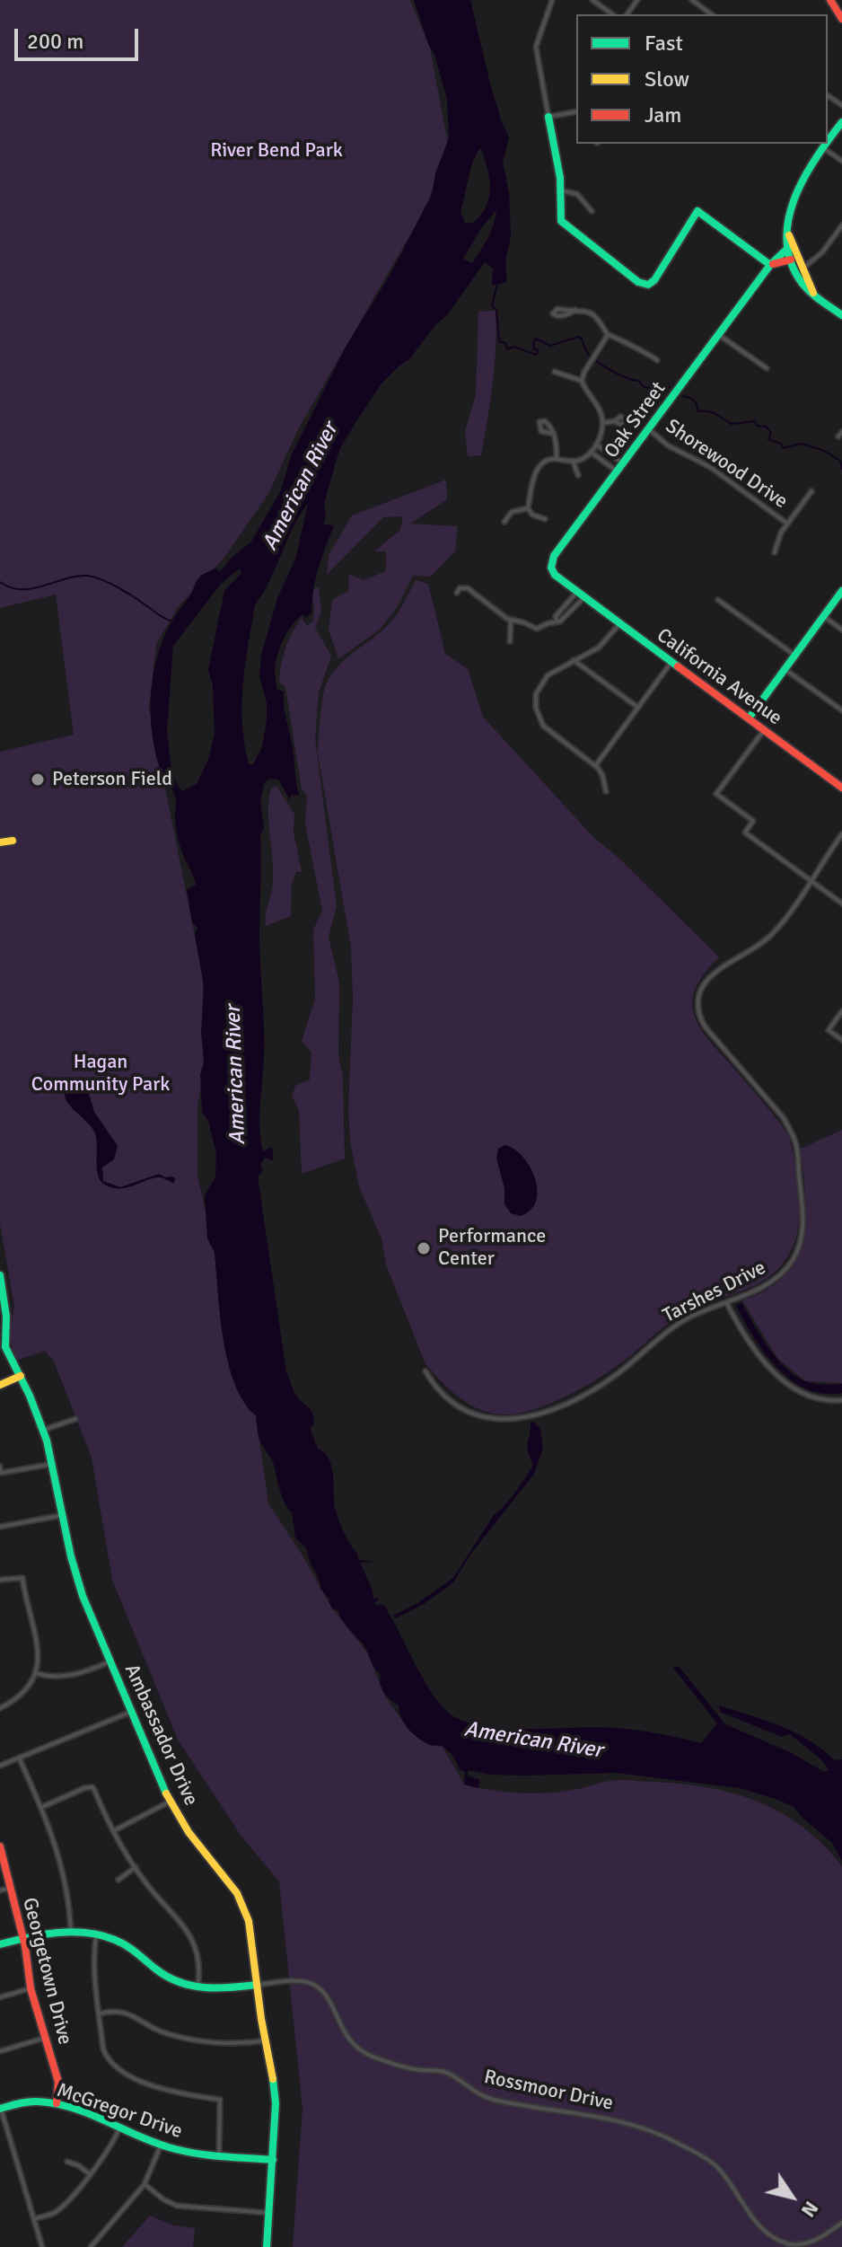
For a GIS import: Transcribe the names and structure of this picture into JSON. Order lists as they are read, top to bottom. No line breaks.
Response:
{"streets":{"street":["Oak Street","Shorewood Drive","California Avenue","Tarshes Drive","Ambassador Drive","Georgetown Drive","Rossmoor Drive","McGregor Drive"]},"crossings":[["Oak Street","Shorewood Drive"],["Oak Street","California Avenue"],["Ambassador Drive","Rossmoor Drive"],["Ambassador Drive","McGregor Drive"],["Georgetown Drive","Rossmoor Drive"],["Georgetown Drive","McGregor Drive"]],"water":["American River"],"parks":["River Bend Park","Hagan Community Park"],"places":["Peterson Field","Performance Center"],"legend":["Fast","Slow","Jam"],"scale_bar":"200 m","north":"bottom right"}
